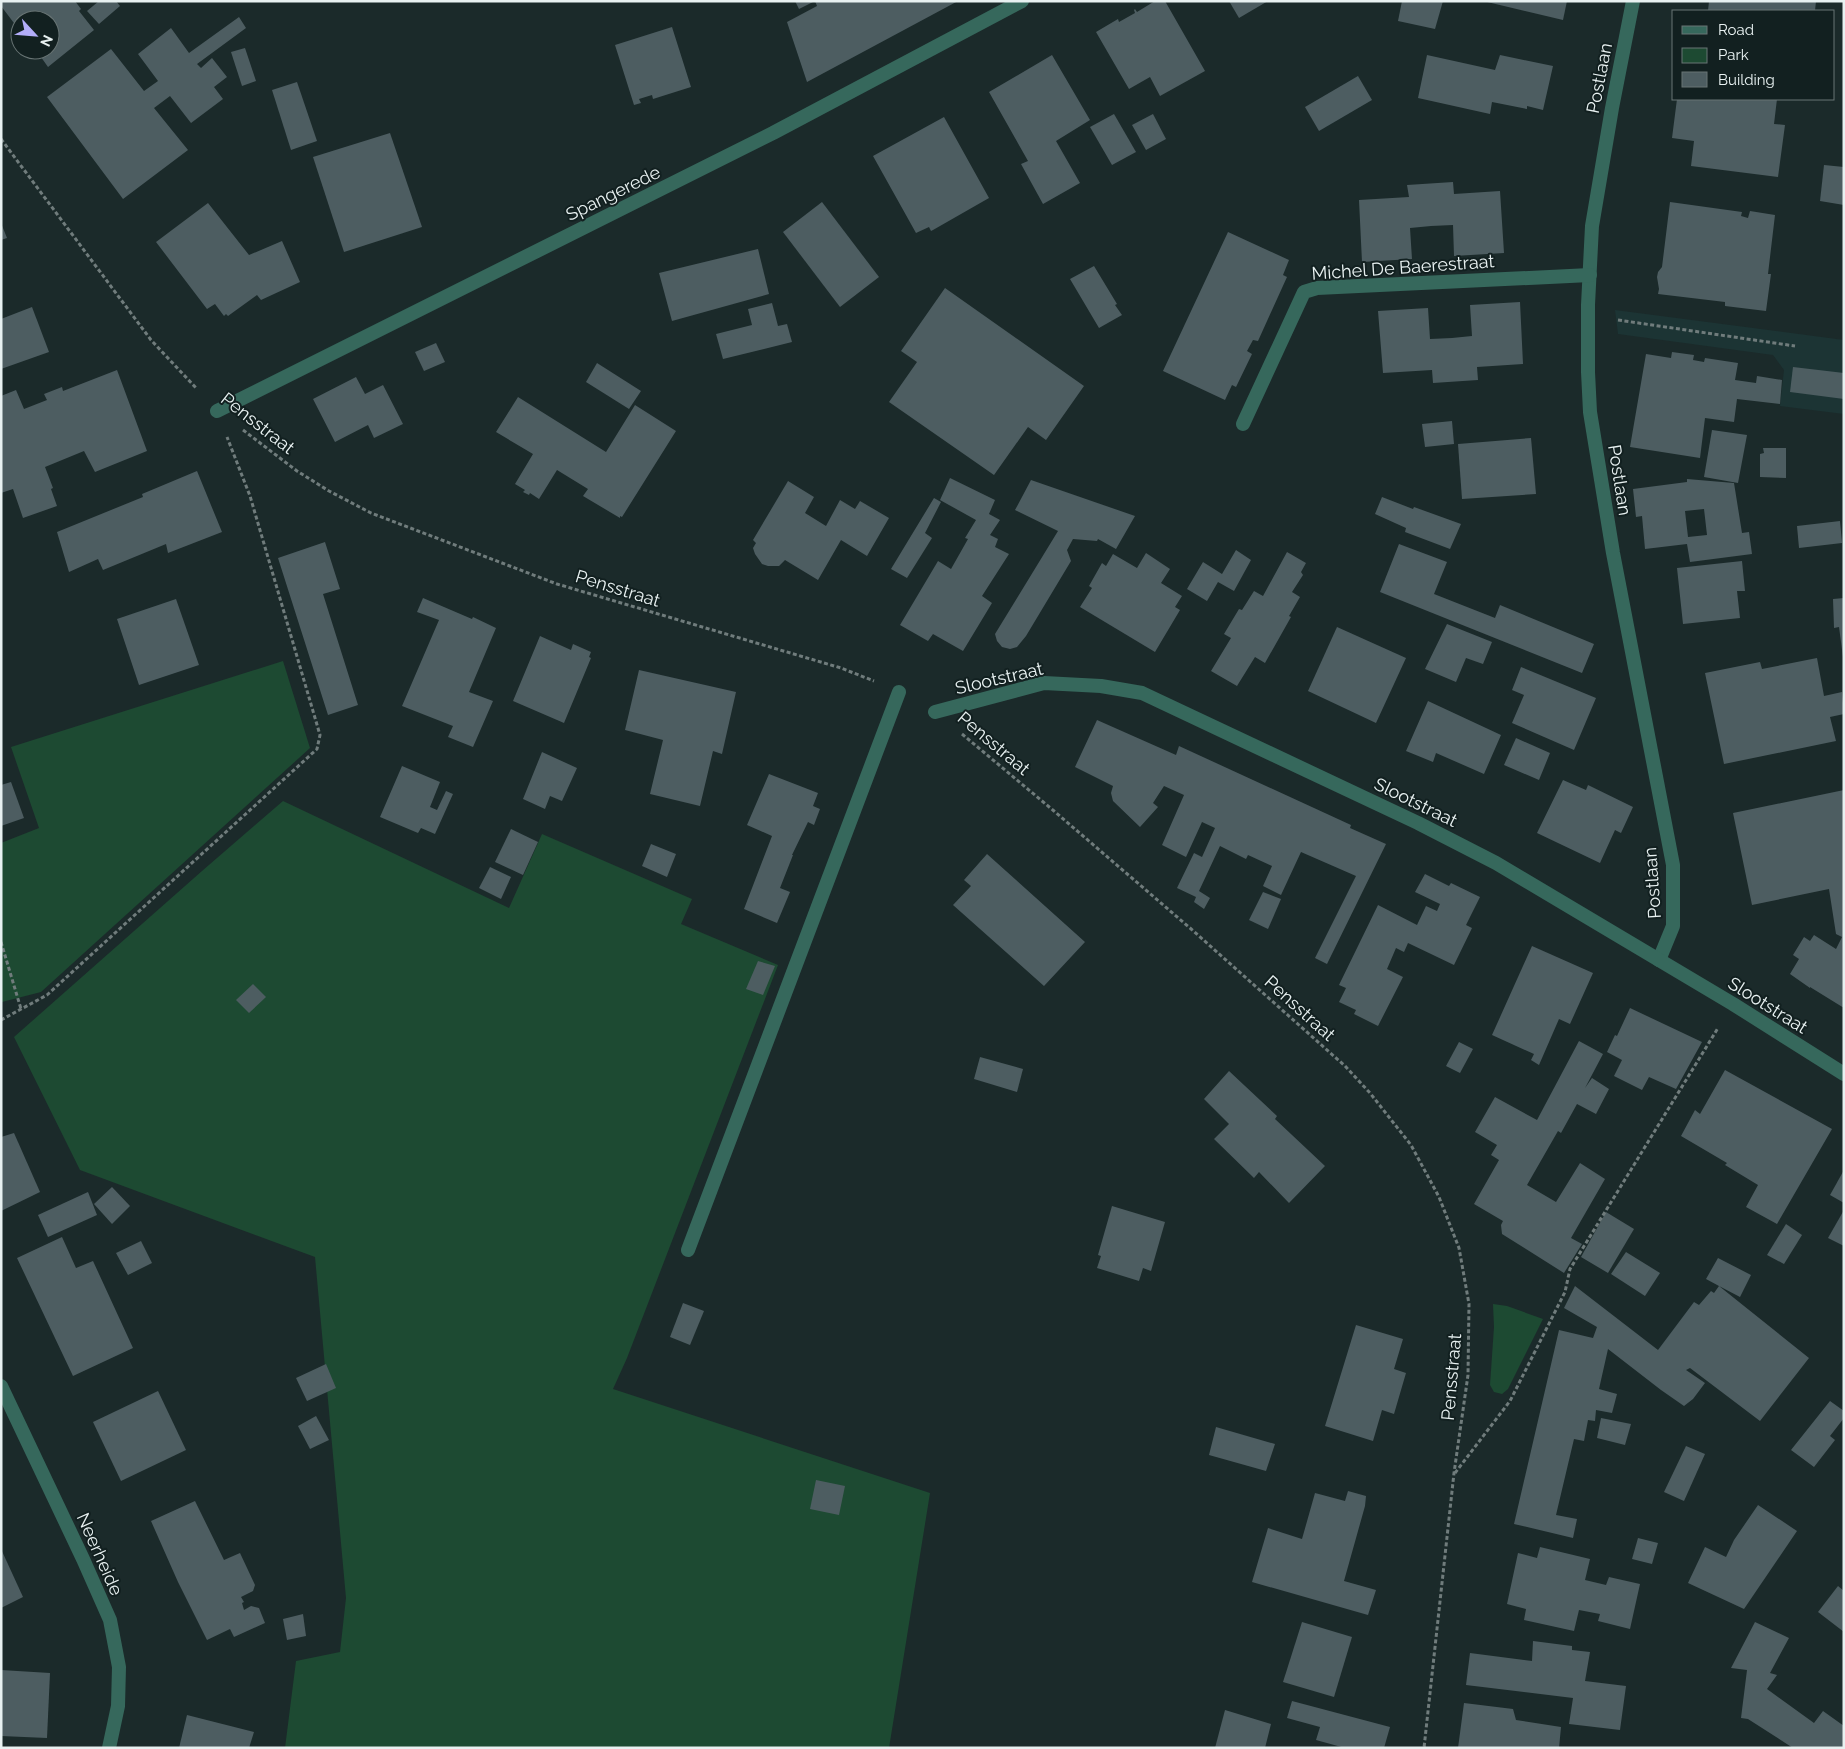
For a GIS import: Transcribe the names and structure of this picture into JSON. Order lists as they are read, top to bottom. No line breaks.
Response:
{"streets":{"street":["Postlaan","Spangerede","Michel De Baerestraat","Slootstraat","Neerheide"],"path":["Pensstraat"]},"crossings":[["Postlaan","Michel De Baerestraat"],["Postlaan","Slootstraat"],["Spangerede","Pensstraat"],["Pensstraat","Slootstraat"]],"legend":["Road","Park","Building"],"north":"bottom right"}
